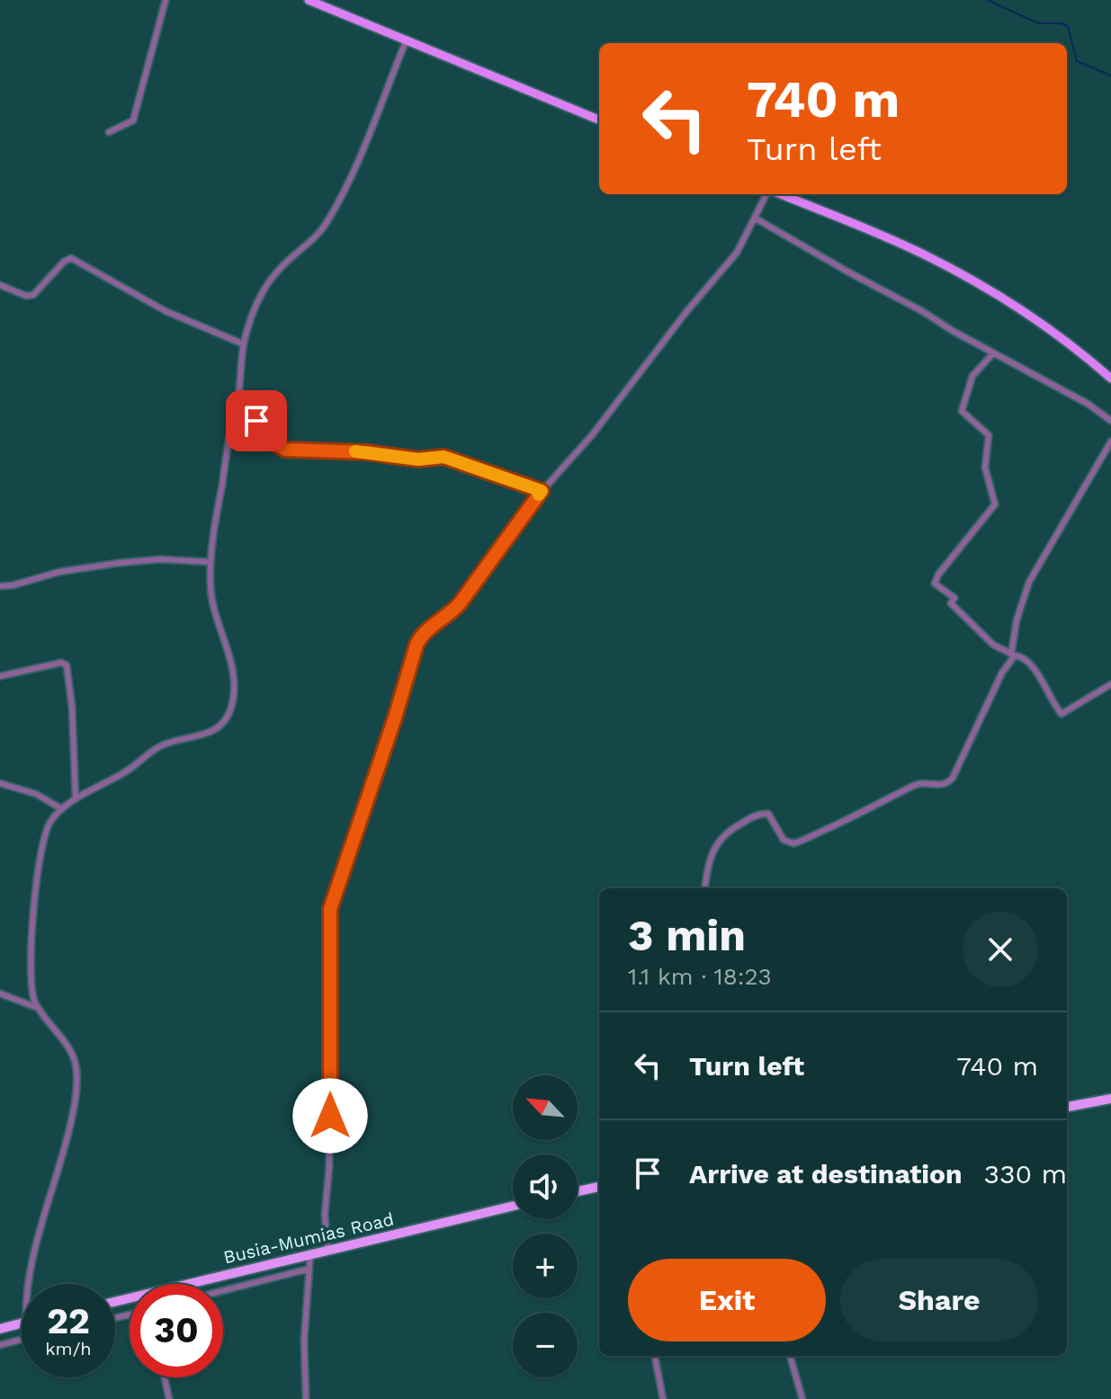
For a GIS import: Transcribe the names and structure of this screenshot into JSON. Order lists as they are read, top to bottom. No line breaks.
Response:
{"streets":{"highway":["Busia-Mumias Road"]},"north":"top left","page":{"turn":["740 m","Turn left"],"heading":["3 min","1.1 km · 18:23"],"list":[{"name":"Turn left","value":"740 m"},{"name":"Arrive at destination","value":"330 m"}],"map_buttons":["+","−"],"buttons":["Exit","Share"],"speed":"22 km/h","limit":"30"}}
